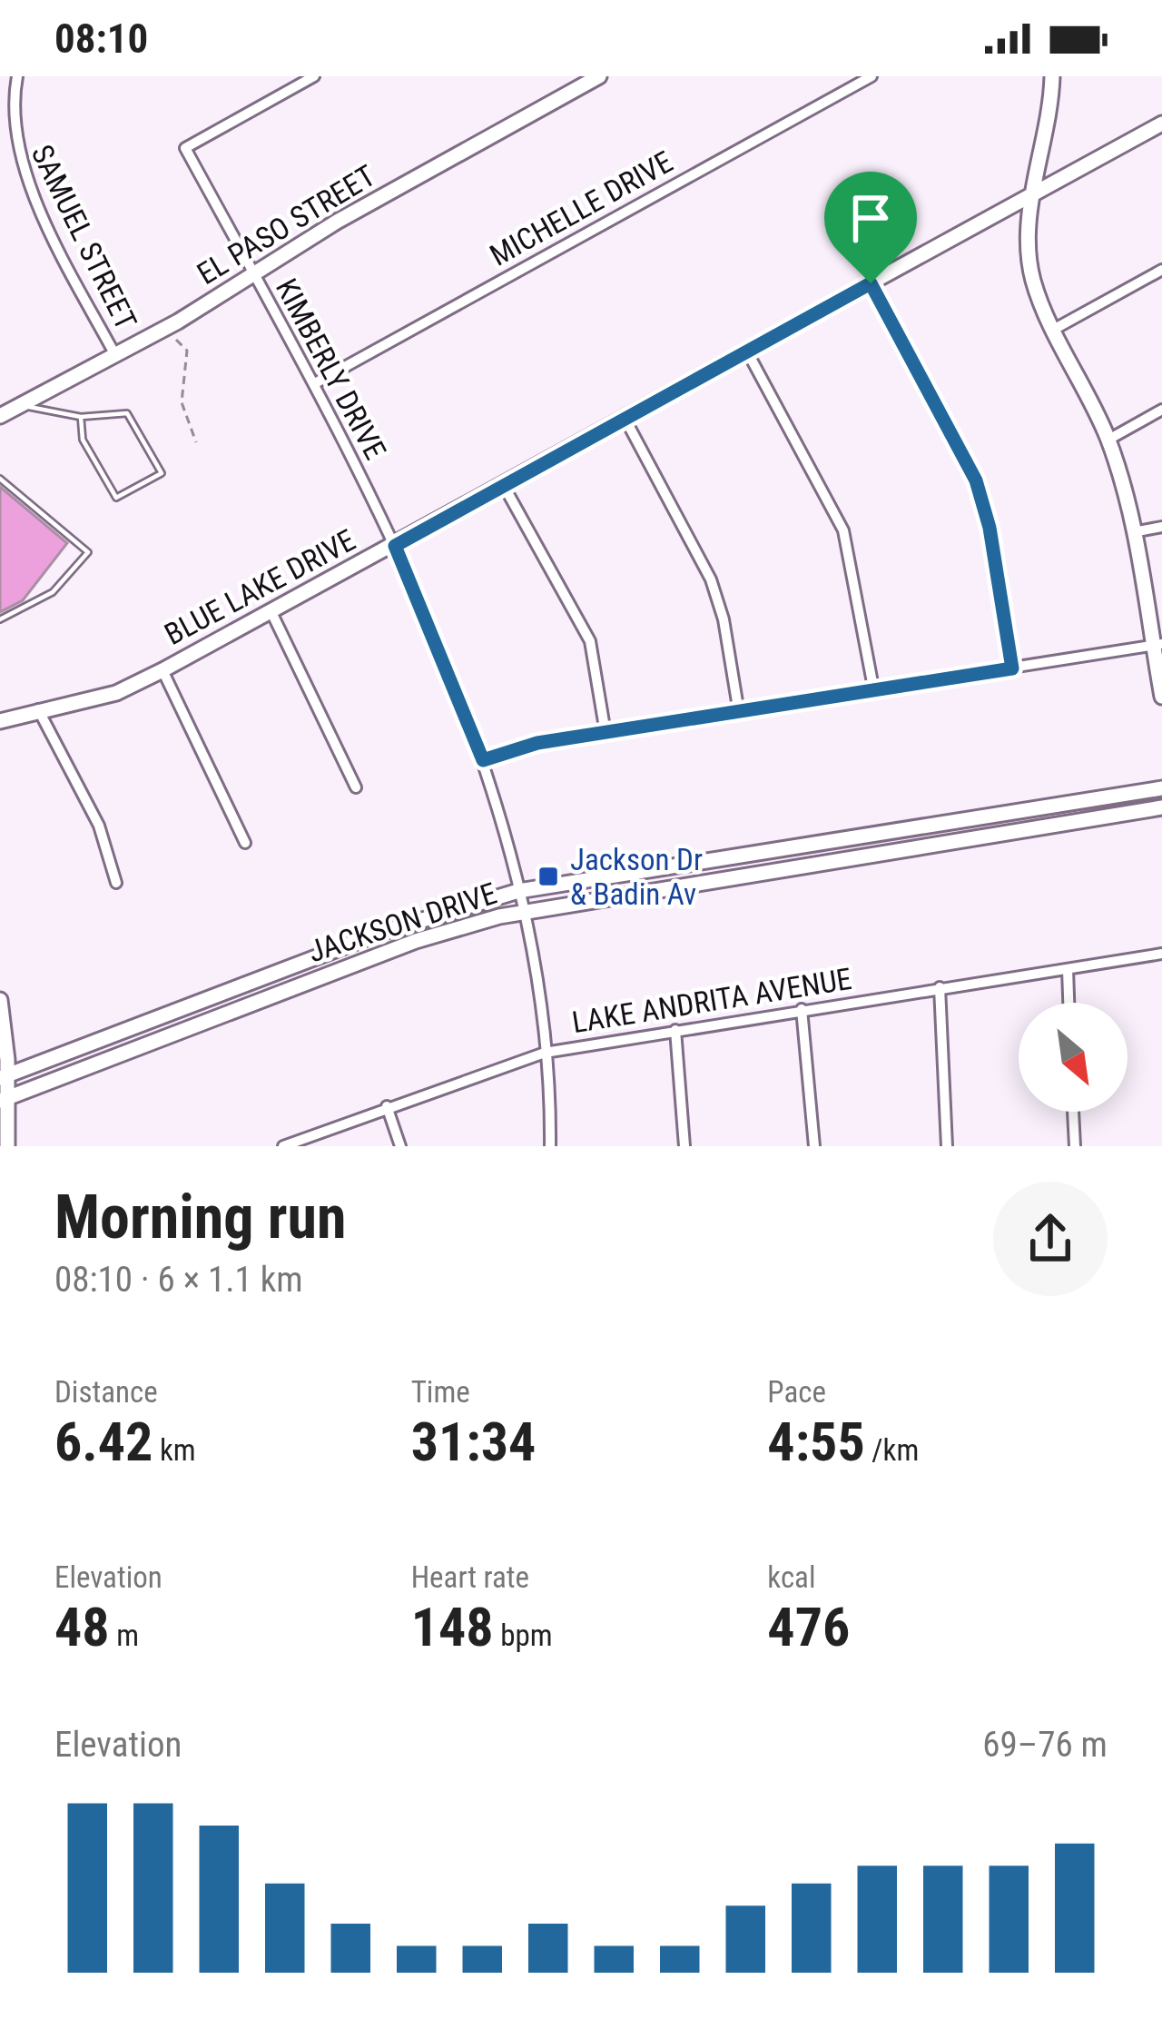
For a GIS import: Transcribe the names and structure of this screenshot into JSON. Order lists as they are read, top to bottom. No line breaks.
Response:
{"streets":{"street":["MICHELLE DRIVE","EL PASO STREET","SAMUEL STREET","KIMBERLY DRIVE","BLUE LAKE DRIVE","JACKSON DRIVE","LAKE ANDRITA AVENUE"]},"crossings":[["MICHELLE DRIVE","KIMBERLY DRIVE"],["EL PASO STREET","SAMUEL STREET"],["EL PASO STREET","KIMBERLY DRIVE"],["KIMBERLY DRIVE","BLUE LAKE DRIVE"],["KIMBERLY DRIVE","JACKSON DRIVE"],["KIMBERLY DRIVE","LAKE ANDRITA AVENUE"]],"places":{"transit":["Jackson Dr & Badin Av"]},"north":"bottom right","page":{"status":"08:10","heading":["Morning run","08:10 · 6 × 1.1 km"],"stats":[["Distance","6.42 km"],["Time","31:34"],["Pace","4:55 /km"],["Elevation","48 m"],["Heart rate","148 bpm"],["kcal","476"]],"chart":["Elevation","69–76 m"]}}
